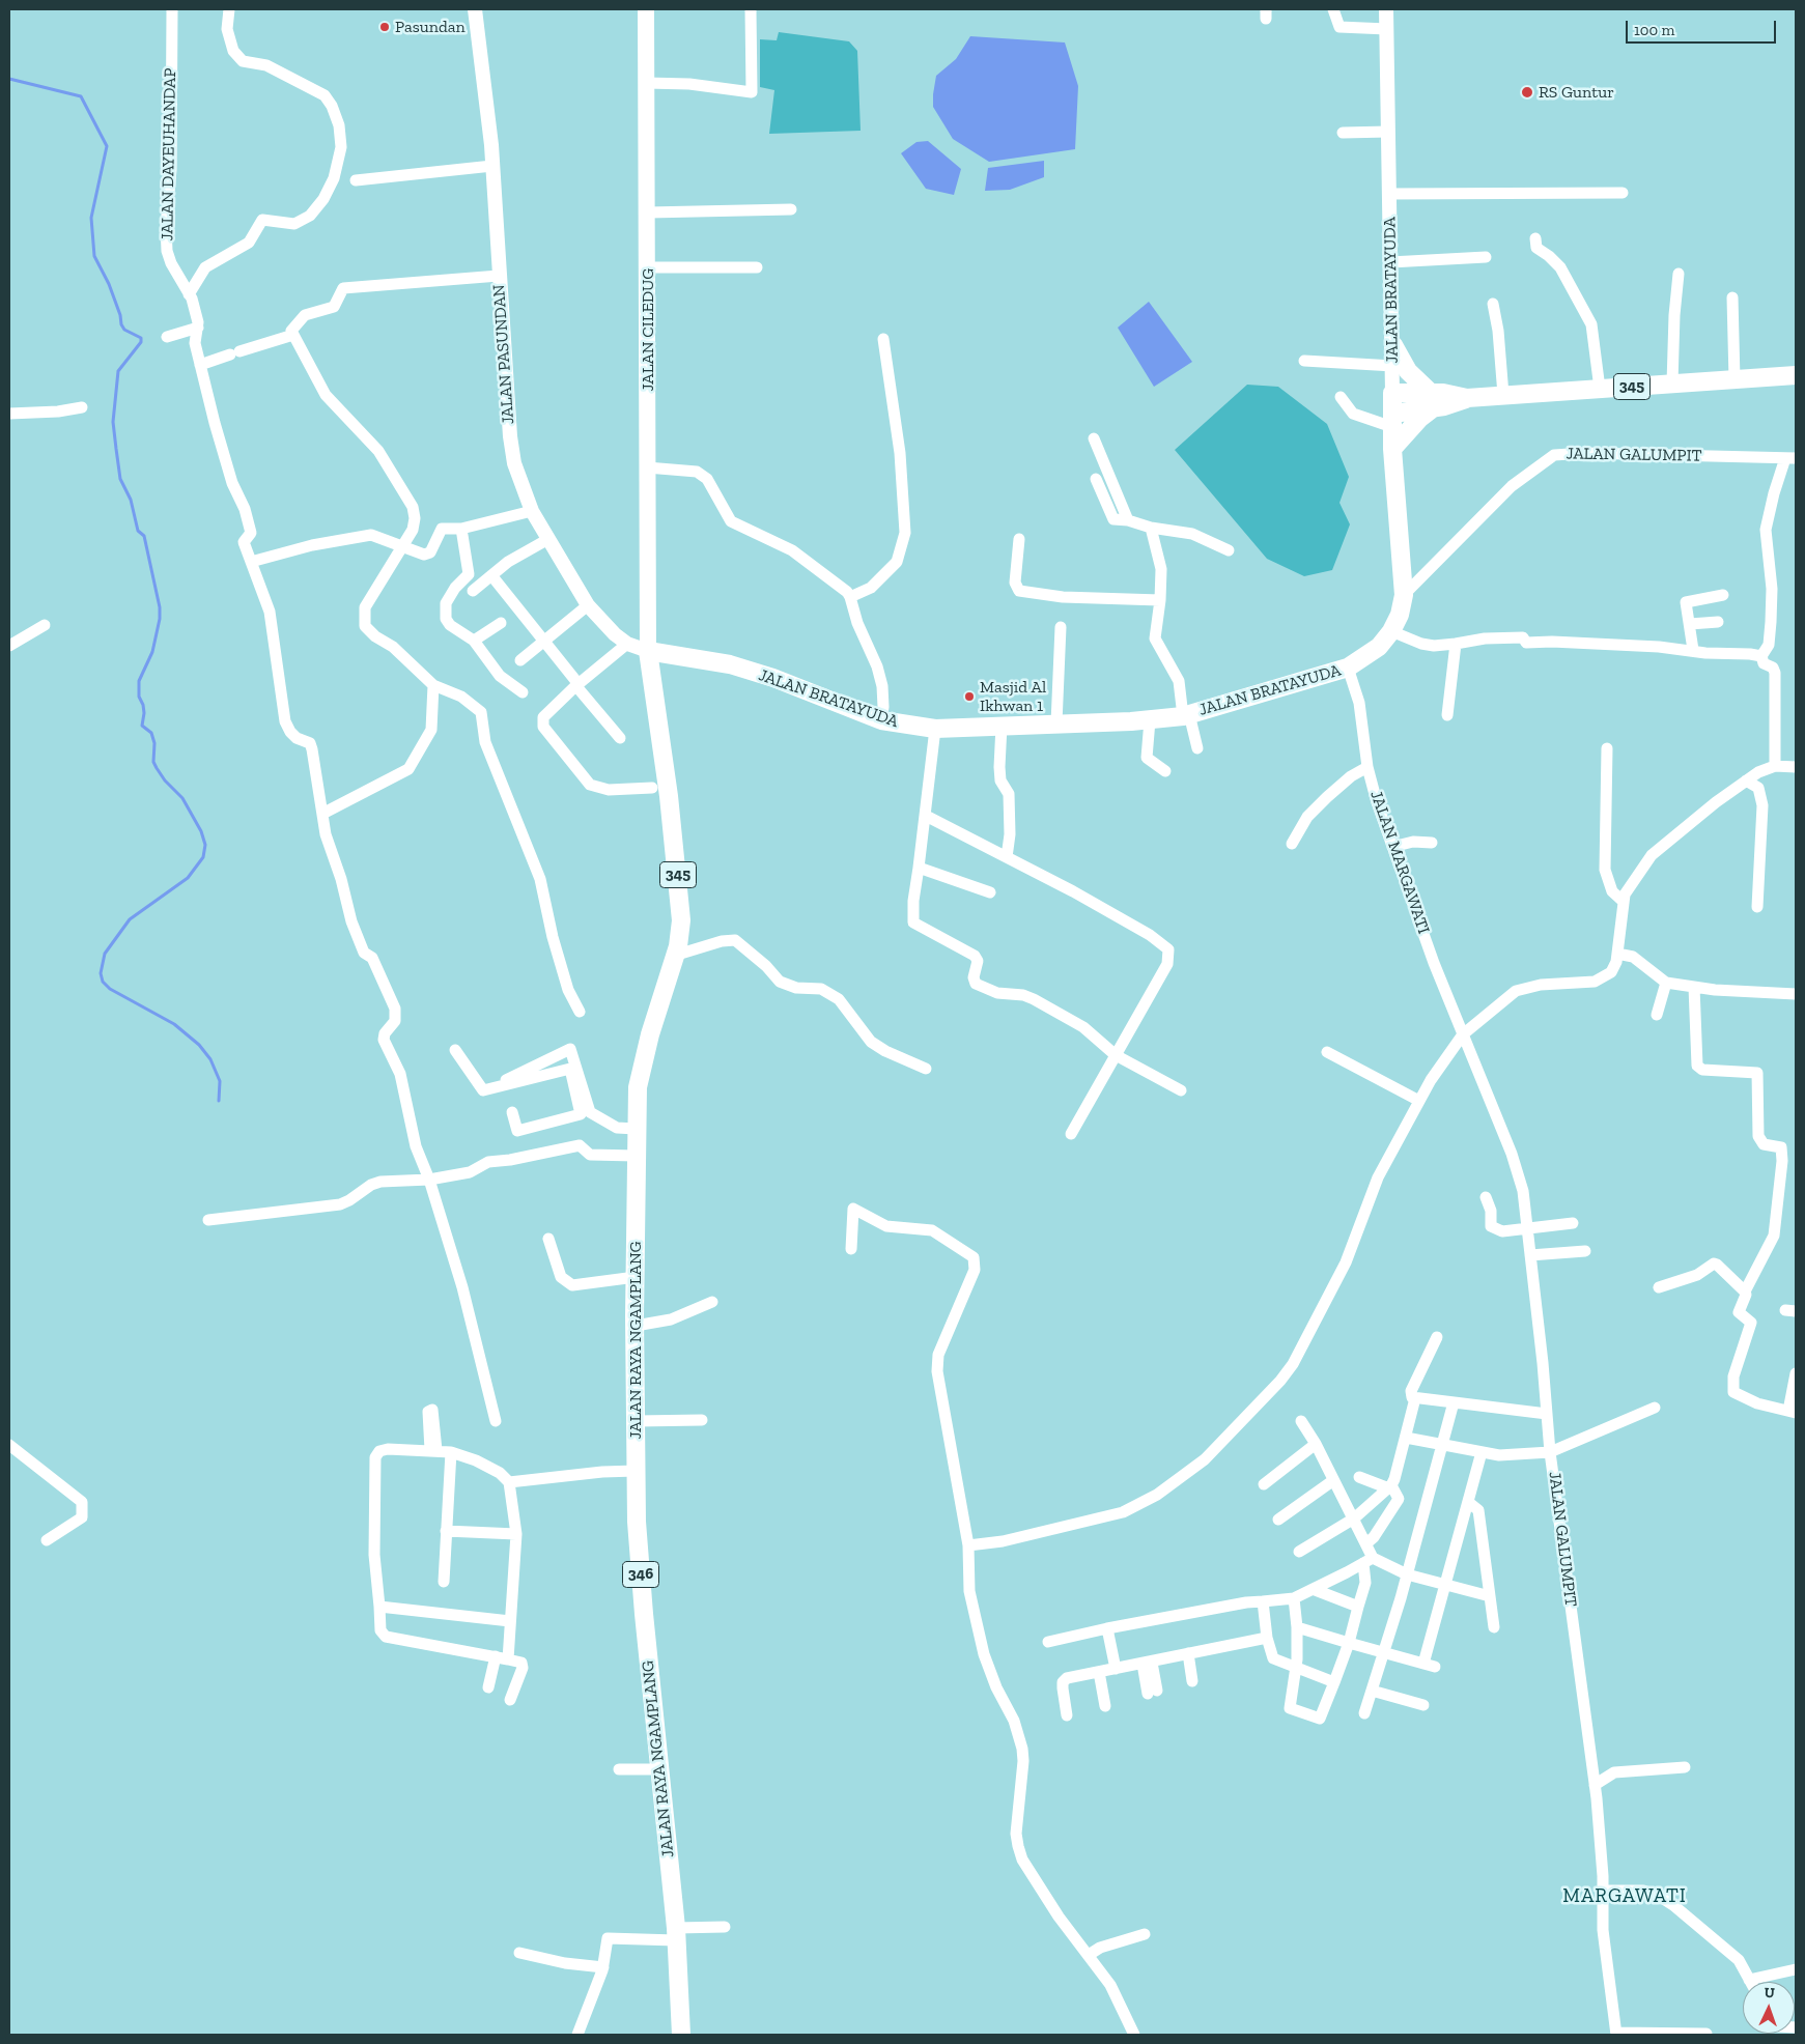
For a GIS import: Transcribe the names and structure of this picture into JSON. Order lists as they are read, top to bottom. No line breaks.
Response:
{"streets":{"main road":["JALAN BRATAYUDA","JALAN CILEDUG","345","JALAN RAYA NGAMPLANG","346"],"street":["JALAN DAYEUHANDAP","JALAN PASUNDAN","JALAN GALUMPIT","JALAN MARGAWATI"]},"crossings":[["JALAN BRATAYUDA","JALAN CILEDUG"],["JALAN BRATAYUDA","JALAN PASUNDAN"],["JALAN BRATAYUDA","345"],["JALAN BRATAYUDA","JALAN GALUMPIT"],["JALAN BRATAYUDA","JALAN MARGAWATI"],["JALAN BRATAYUDA","JALAN RAYA NGAMPLANG"],["JALAN CILEDUG","JALAN PASUNDAN"],["JALAN CILEDUG","JALAN RAYA NGAMPLANG"],["JALAN PASUNDAN","JALAN RAYA NGAMPLANG"],["JALAN GALUMPIT","JALAN MARGAWATI"]],"districts":["MARGAWATI"],"places":["Pasundan","RS Guntur","Masjid Al Ikhwan 1"],"scale_bar":"100 m","north":"top"}
